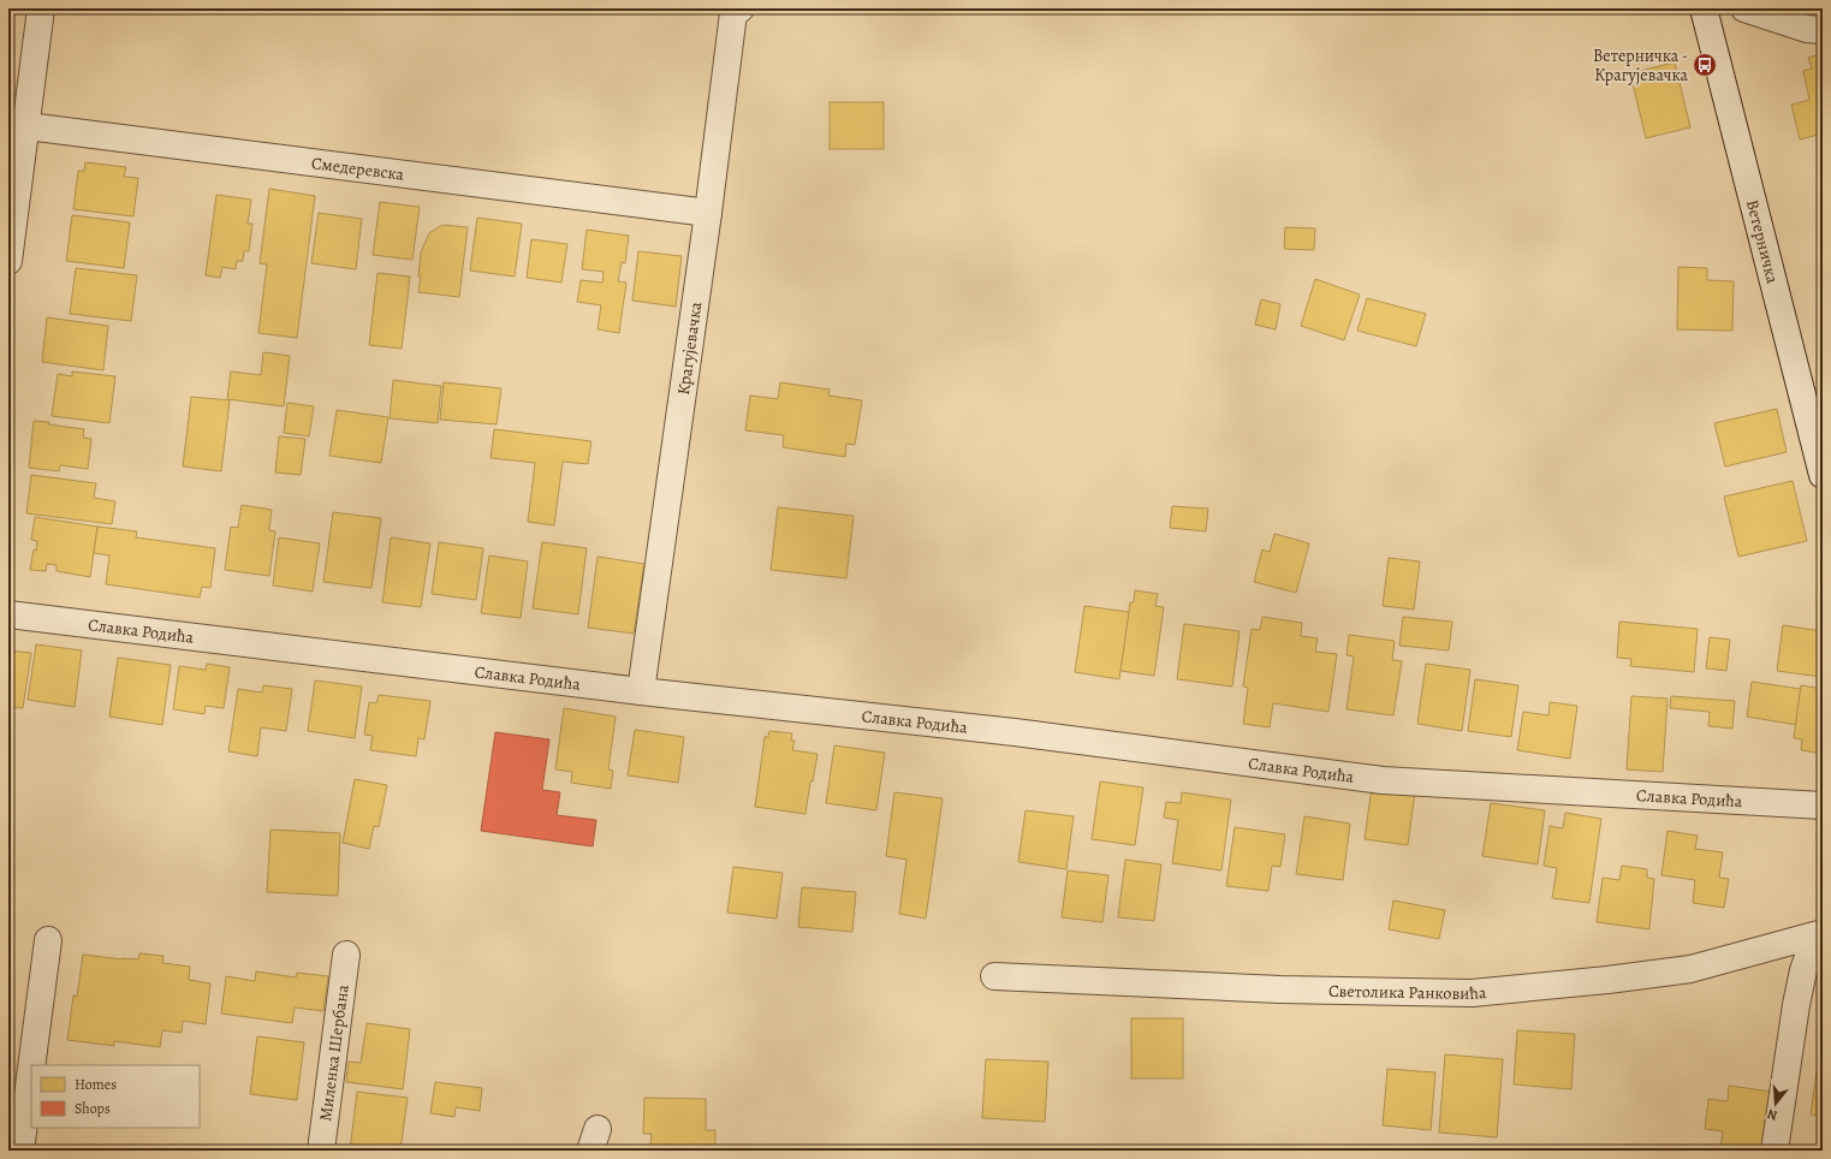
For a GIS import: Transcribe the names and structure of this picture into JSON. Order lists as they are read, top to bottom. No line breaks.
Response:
{"streets":{"street":["Смедеревска","Ветерничка","Крагујевачка","Славка Родића","Светолика Ранковића","Миленка Шербана"]},"crossings":[["Смедеревска","Крагујевачка"],["Крагујевачка","Славка Родића"]],"places":{"bus stop":["Ветерничка - Крагујевачка"]},"legend":["Homes","Shops"],"north":"bottom"}
